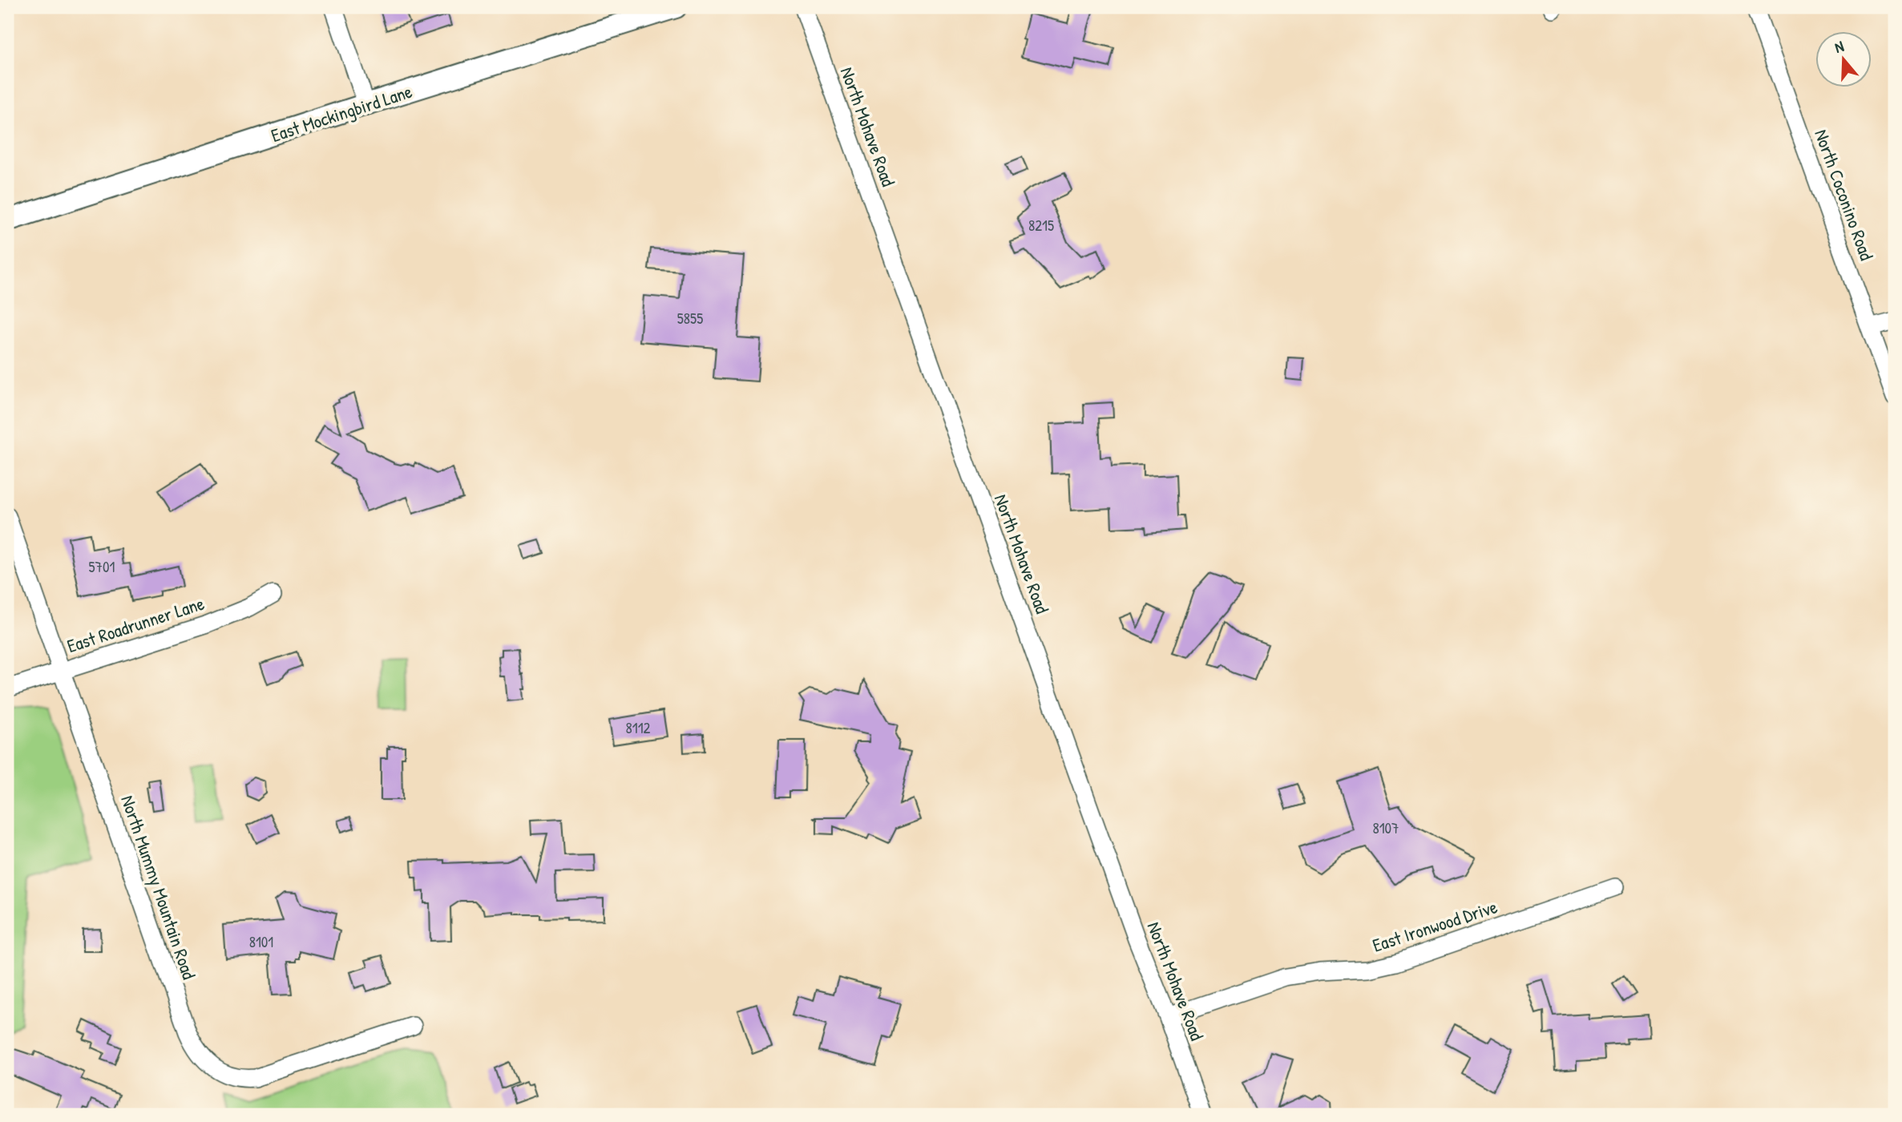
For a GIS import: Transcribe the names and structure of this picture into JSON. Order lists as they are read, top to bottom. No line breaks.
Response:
{"streets":{"street":["East Mockingbird Lane","North Mohave Road","North Coconino Road","East Roadrunner Lane","North Mummy Mountain Road","East Ironwood Drive"]},"crossings":[["North Mohave Road","East Ironwood Drive"],["East Roadrunner Lane","North Mummy Mountain Road"]],"house_numbers":["8215","5855","5701","8112","8107","8101"],"north":"top"}
